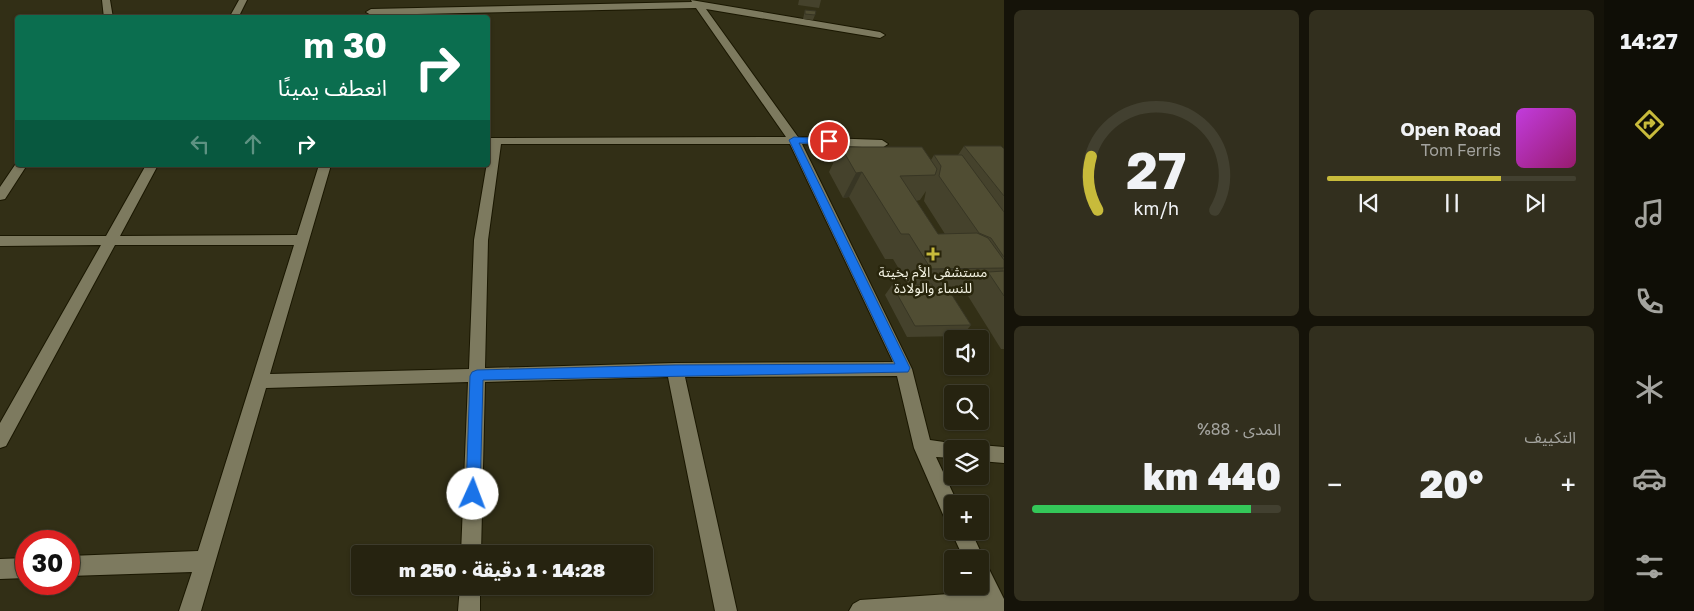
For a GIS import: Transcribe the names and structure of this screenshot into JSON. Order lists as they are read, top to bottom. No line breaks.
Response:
{"places":{"health":["مستشفى الأم بخيتة للنساء والولادة"]},"page":{"tabs":"14:27","turn":["30 m","انعطف يمينًا"],"song":["Open Road","Tom Ferris"],"tile":["التكييف",["المدى · 88%","440 km"]],"map_buttons":["+","−"],"heat":["−","20°","+"],"limit":"30","trip":"14:28 · 1 دقيقة · 250 m","gauge":["27","km/h"]}}
